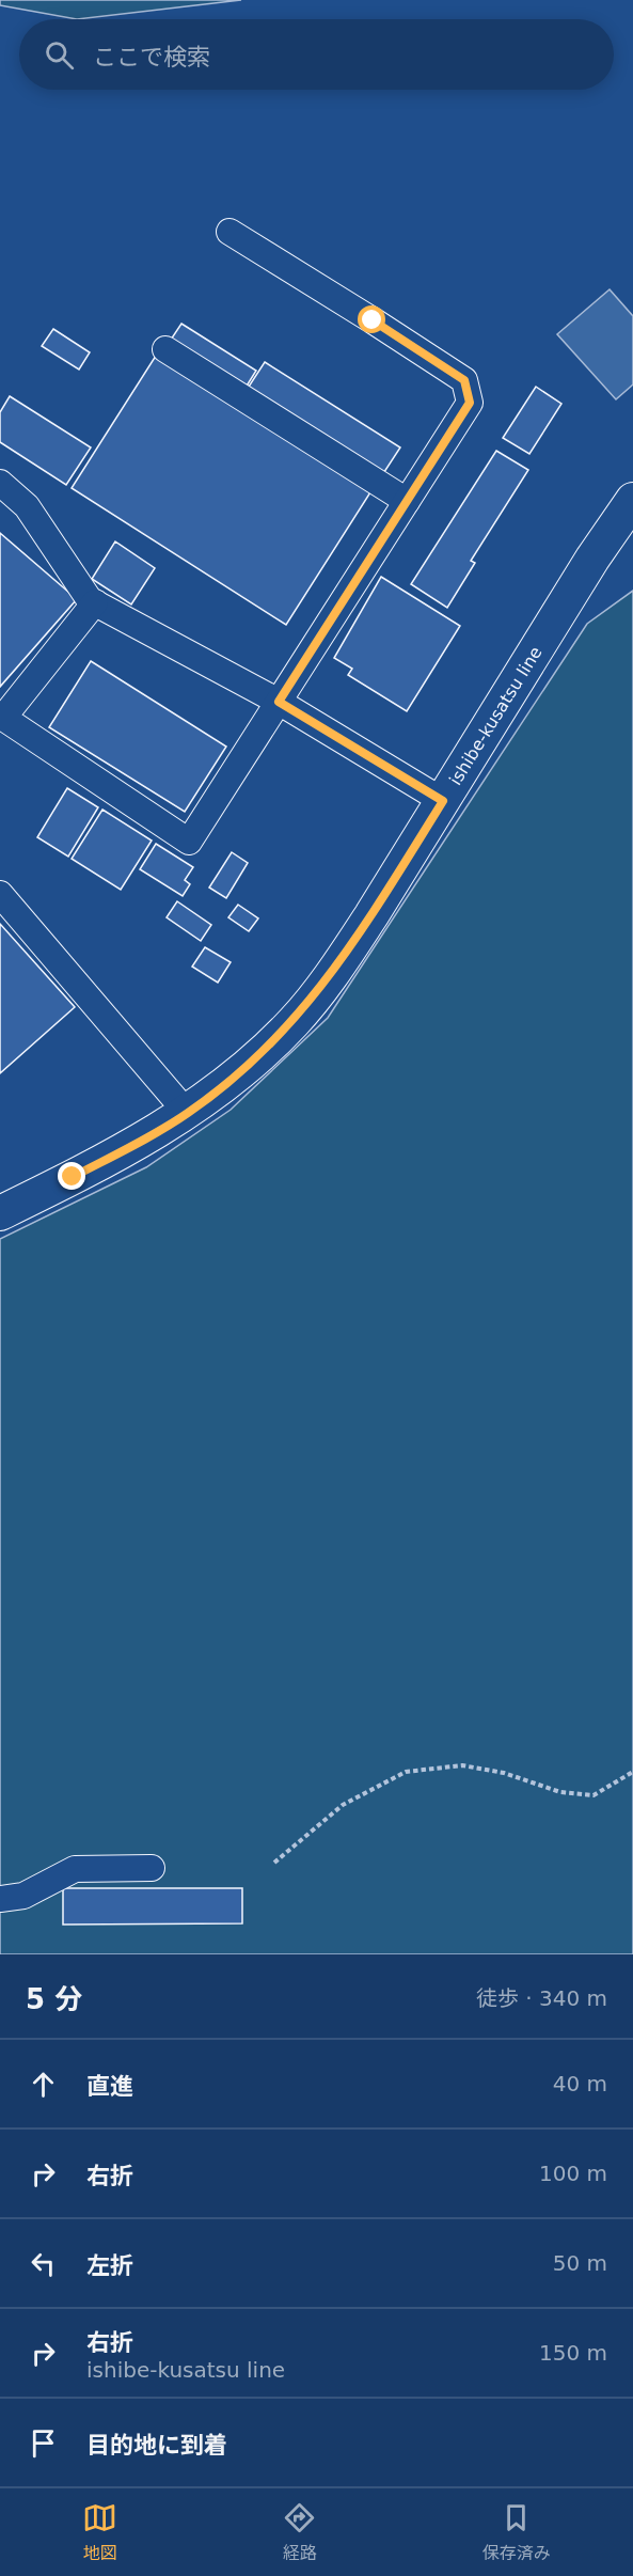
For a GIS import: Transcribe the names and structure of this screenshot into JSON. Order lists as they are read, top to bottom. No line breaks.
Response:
{"streets":{"main road":["ishibe-kusatsu line"]},"page":{"search":"ここで検索","heading":["5 分","徒歩 · 340 m"],"list":[["直進","40 m"],["右折","100 m"],["左折","50 m"],["右折","ishibe-kusatsu line","150 m"],"目的地に到着"],"nav":["地図","経路","保存済み"]}}
